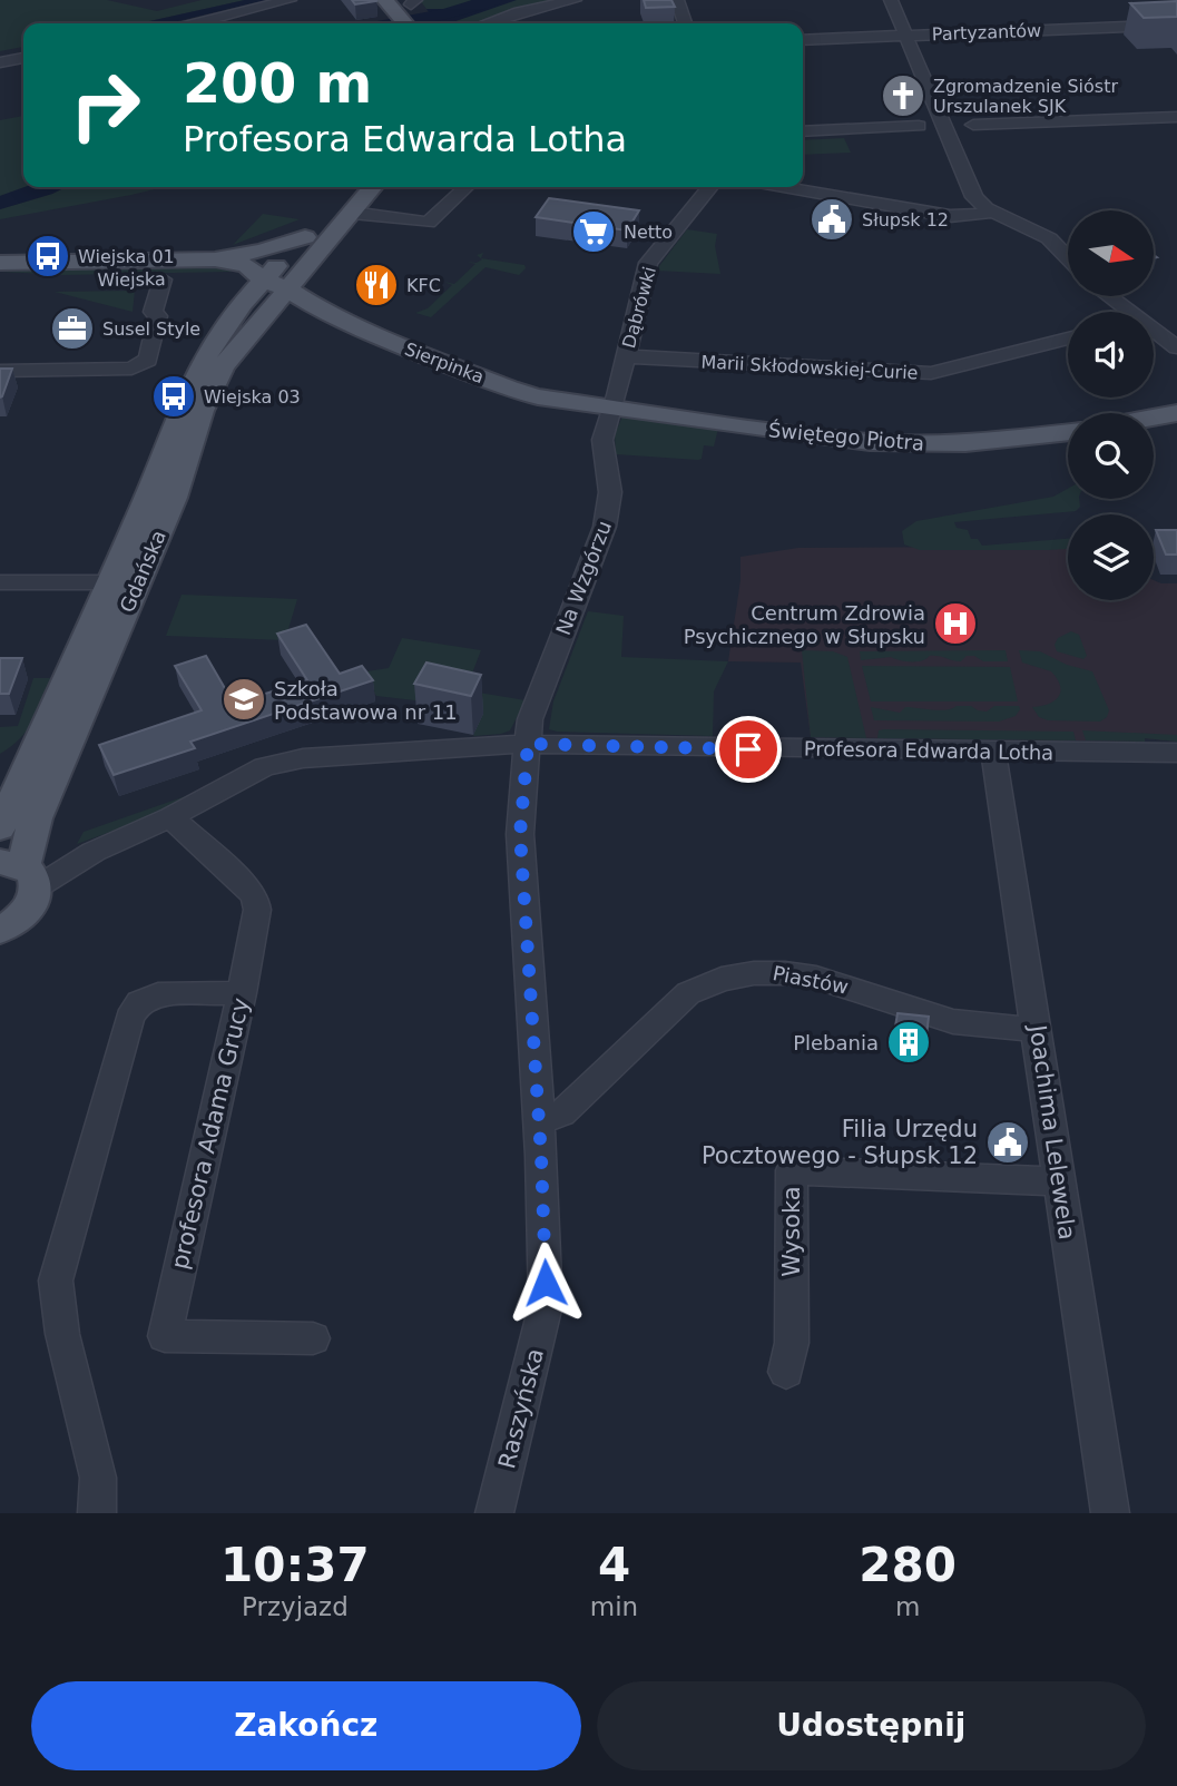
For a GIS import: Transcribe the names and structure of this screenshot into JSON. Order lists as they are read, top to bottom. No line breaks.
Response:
{"streets":{"main road":["Wiejska","Sierpinka","Świętego Piotra","Gdańska"],"street":["Partyzantów","Dąbrówki","Marii Skłodowskiej-Curie","Na Wzgórzu","Profesora Edwarda Lotha","Piastów","Joachima Lelewela","profesora Adama Grucy","Wysoka","Raszyńska"]},"crossings":[["Wiejska","Sierpinka"],["Wiejska","Gdańska"],["Dąbrówki","Sierpinka"],["Dąbrówki","Marii Skłodowskiej-Curie"],["Dąbrówki","Świętego Piotra"],["Dąbrówki","Na Wzgórzu"],["Sierpinka","Świętego Piotra"],["Sierpinka","Gdańska"],["Sierpinka","Na Wzgórzu"],["Świętego Piotra","Na Wzgórzu"],["Gdańska","Profesora Edwarda Lotha"],["Na Wzgórzu","Profesora Edwarda Lotha"],["Na Wzgórzu","Raszyńska"],["Profesora Edwarda Lotha","Joachima Lelewela"],["Profesora Edwarda Lotha","profesora Adama Grucy"],["Profesora Edwarda Lotha","Raszyńska"],["Piastów","Joachima Lelewela"],["Piastów","Raszyńska"],["Joachima Lelewela","Wysoka"]],"places":{"church":["Zgromadzenie Sióstr Urszulanek SJK"],"public building":["Słupsk 12","Filia Urzędu Pocztowego - Słupsk 12"],"supermarket":["Netto"],"bus stop":["Wiejska 01","Wiejska 03"],"restaurant":["KFC"],"office":["Susel Style"],"hospital":["Centrum Zdrowia Psychicznego w Słupsku"],"school or university":["Szkoła Podstawowa nr 11"],"building":["Plebania"]},"north":"right","page":{"turn":["200 m","Profesora Edwarda Lotha"],"eta":["10:37","Przyjazd","4","min","280","m"],"buttons":["Zakończ","Udostępnij"]}}
